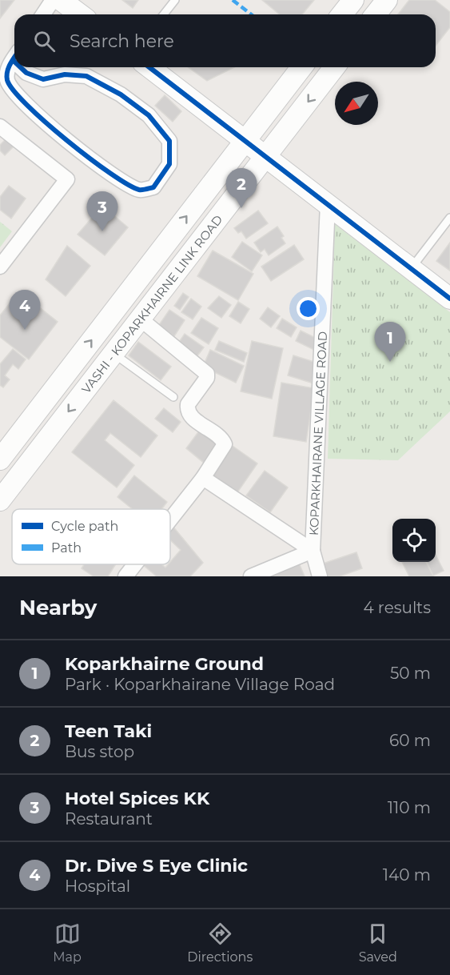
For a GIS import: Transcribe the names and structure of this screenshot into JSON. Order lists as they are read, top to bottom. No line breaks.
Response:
{"streets":{"main road":["VASHI - KOPARKHAIRNE LINK ROAD"],"street":["KOPARKHAIRANE VILLAGE ROAD"]},"legend":["Cycle path","Path"],"north":"bottom left","page":{"search":"Search here","pins":["2","3","4","1"],"heading":["Nearby","4 results"],"list":[{"mark":"1","name":"Koparkhairne Ground","note":"Park · Koparkhairane Village Road","value":"50 m"},{"mark":"2","name":"Teen Taki","note":"Bus stop","value":"60 m"},{"mark":"3","name":"Hotel Spices KK","note":"Restaurant","value":"110 m"},{"mark":"4","name":"Dr. Dive S Eye Clinic","note":"Hospital","value":"140 m"}],"nav":["Map","Directions","Saved"]}}
